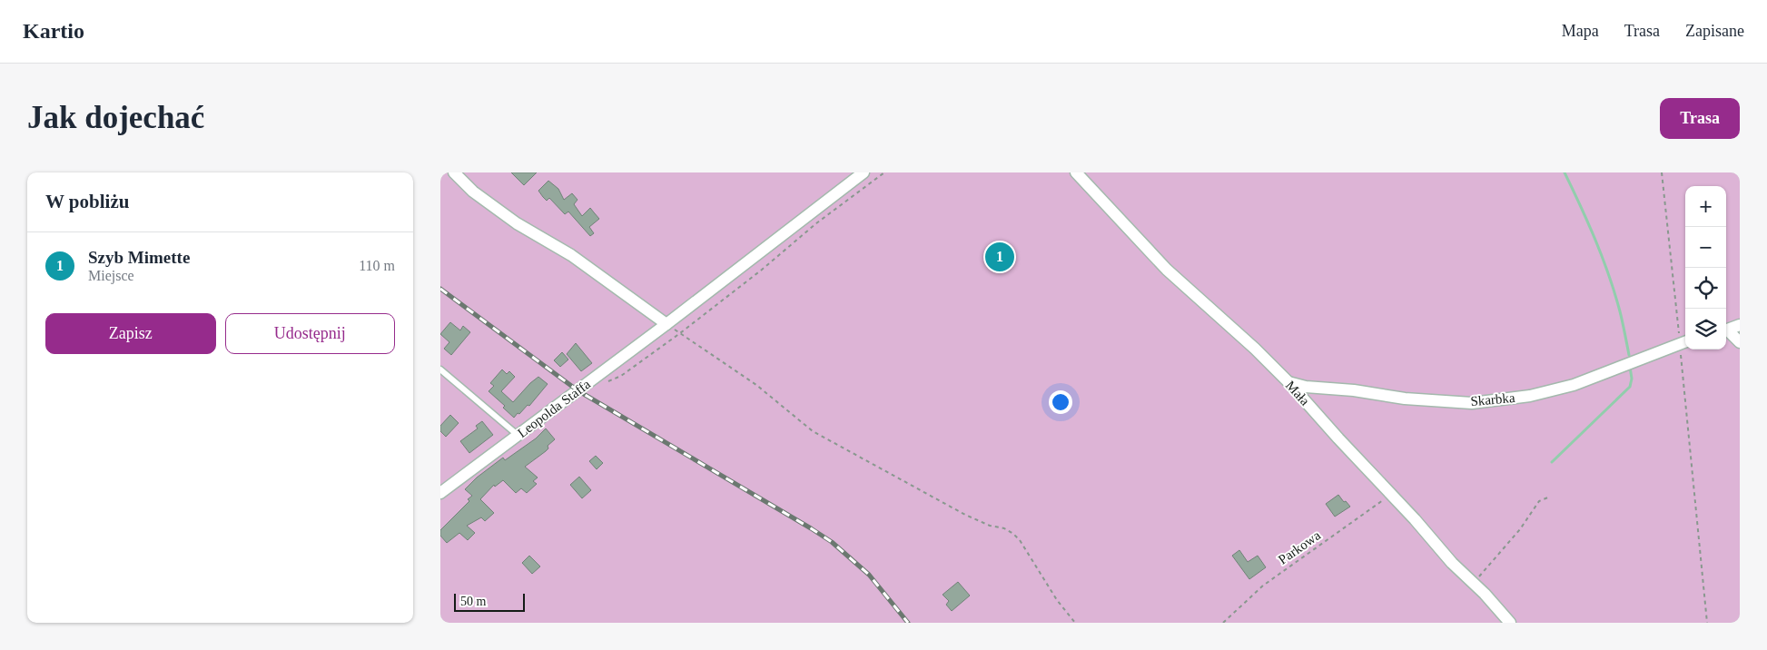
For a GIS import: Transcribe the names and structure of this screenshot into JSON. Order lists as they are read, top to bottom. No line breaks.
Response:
{"streets":{"street":["Mała","Skarbka","Leopolda Staffa"],"path":["Parkowa"]},"crossings":[["Mała","Skarbka"],["Mała","Parkowa"]],"scale_bar":"50 m","page":{"header":"Kartio","nav":["Mapa","Trasa","Zapisane"],"buttons":["Trasa",["Zapisz","Udostępnij"]],"title":"Jak dojechać","heading":"W pobliżu","map_buttons":["+","−"],"list":[{"mark":"1","name":"Szyb Mimette","note":"Miejsce","value":"110 m"}],"pins":"1","scale":"50 m"}}
